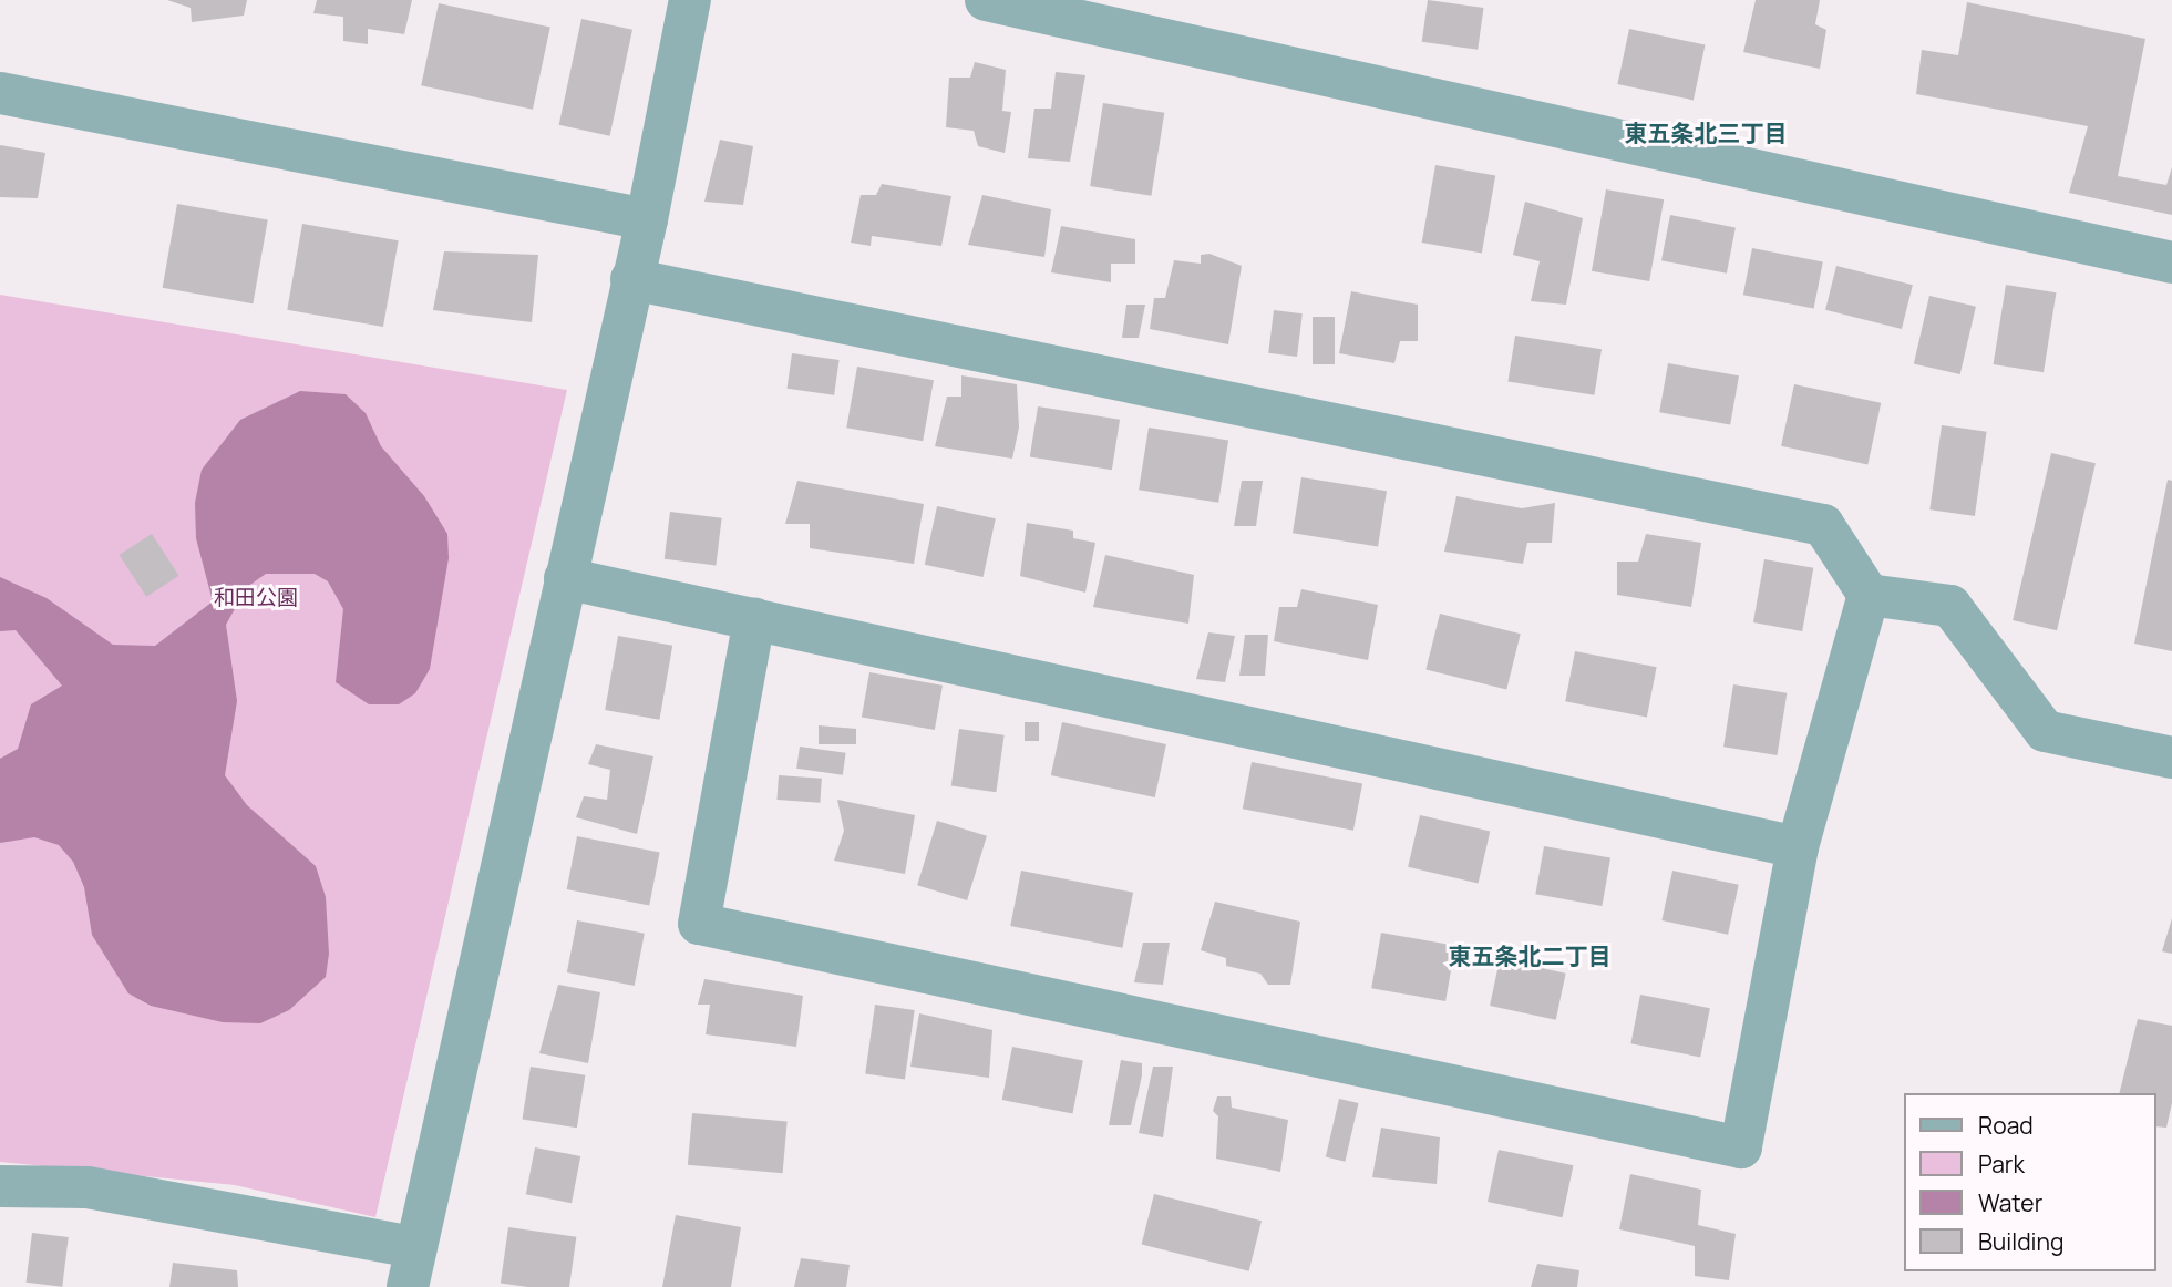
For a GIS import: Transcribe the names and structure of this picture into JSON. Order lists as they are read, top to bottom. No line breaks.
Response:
{"districts":["東五条北三丁目","東五条北二丁目"],"parks":["和田公園"],"legend":["Road","Park","Water","Building"]}
